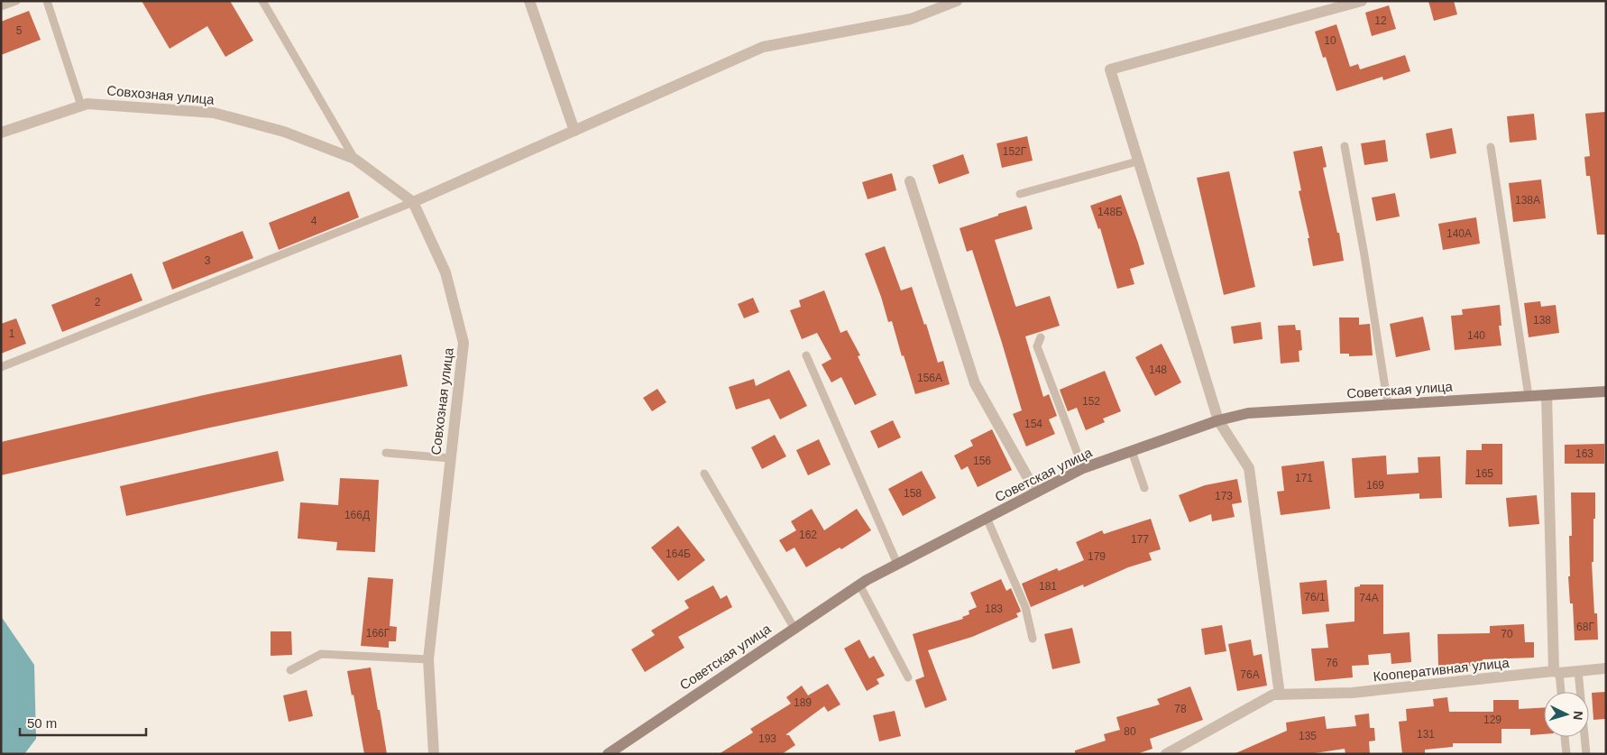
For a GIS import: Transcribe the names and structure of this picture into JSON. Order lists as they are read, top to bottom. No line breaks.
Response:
{"streets":{"street":["Совхозная улица","Советская улица","Кооперативная улица"]},"house_numbers":["12","5","10","152Г","138А","148Б","4","140А","3","2","138","1","140","148","156А","152","154","163","156","165","171","169","158","173","166Д","162","177","164Б","179","181","76/1","74А","183","68Г","166Г","70","76","76А","189","78","129","80","131","135","193"],"scale_bar":"50 m","north":"right"}
